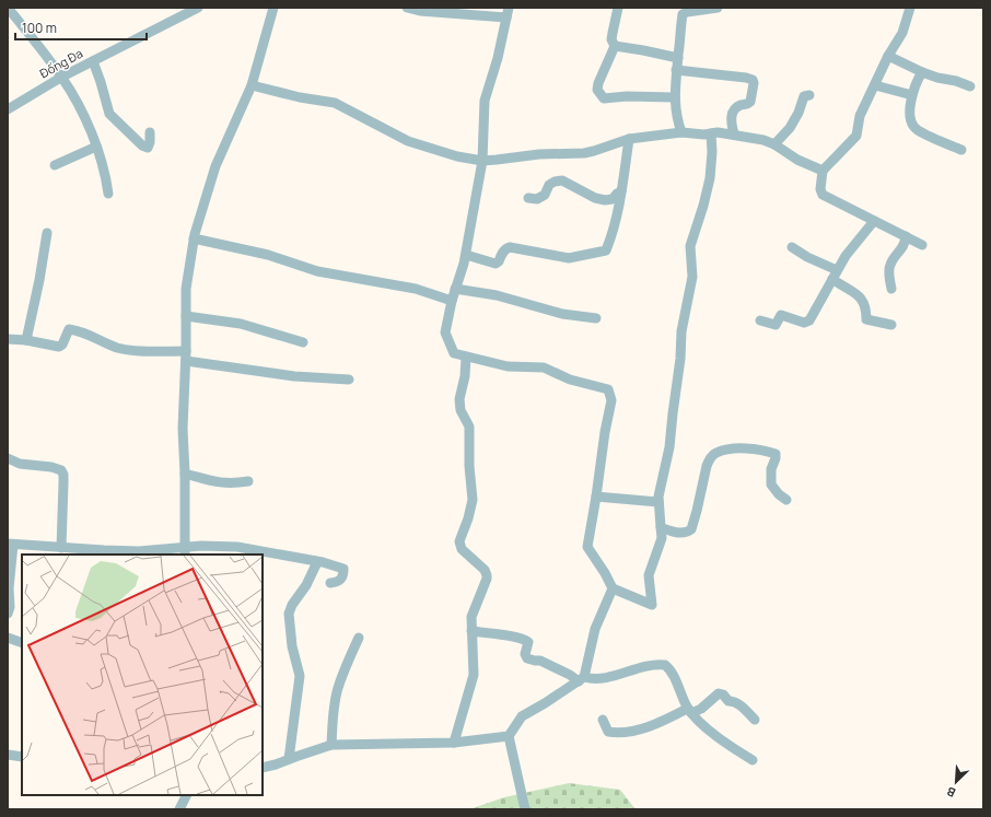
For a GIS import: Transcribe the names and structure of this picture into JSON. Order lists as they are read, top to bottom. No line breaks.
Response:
{"streets":{"street":["Đống Đa"]},"scale_bar":"100 m","north":"bottom left"}
